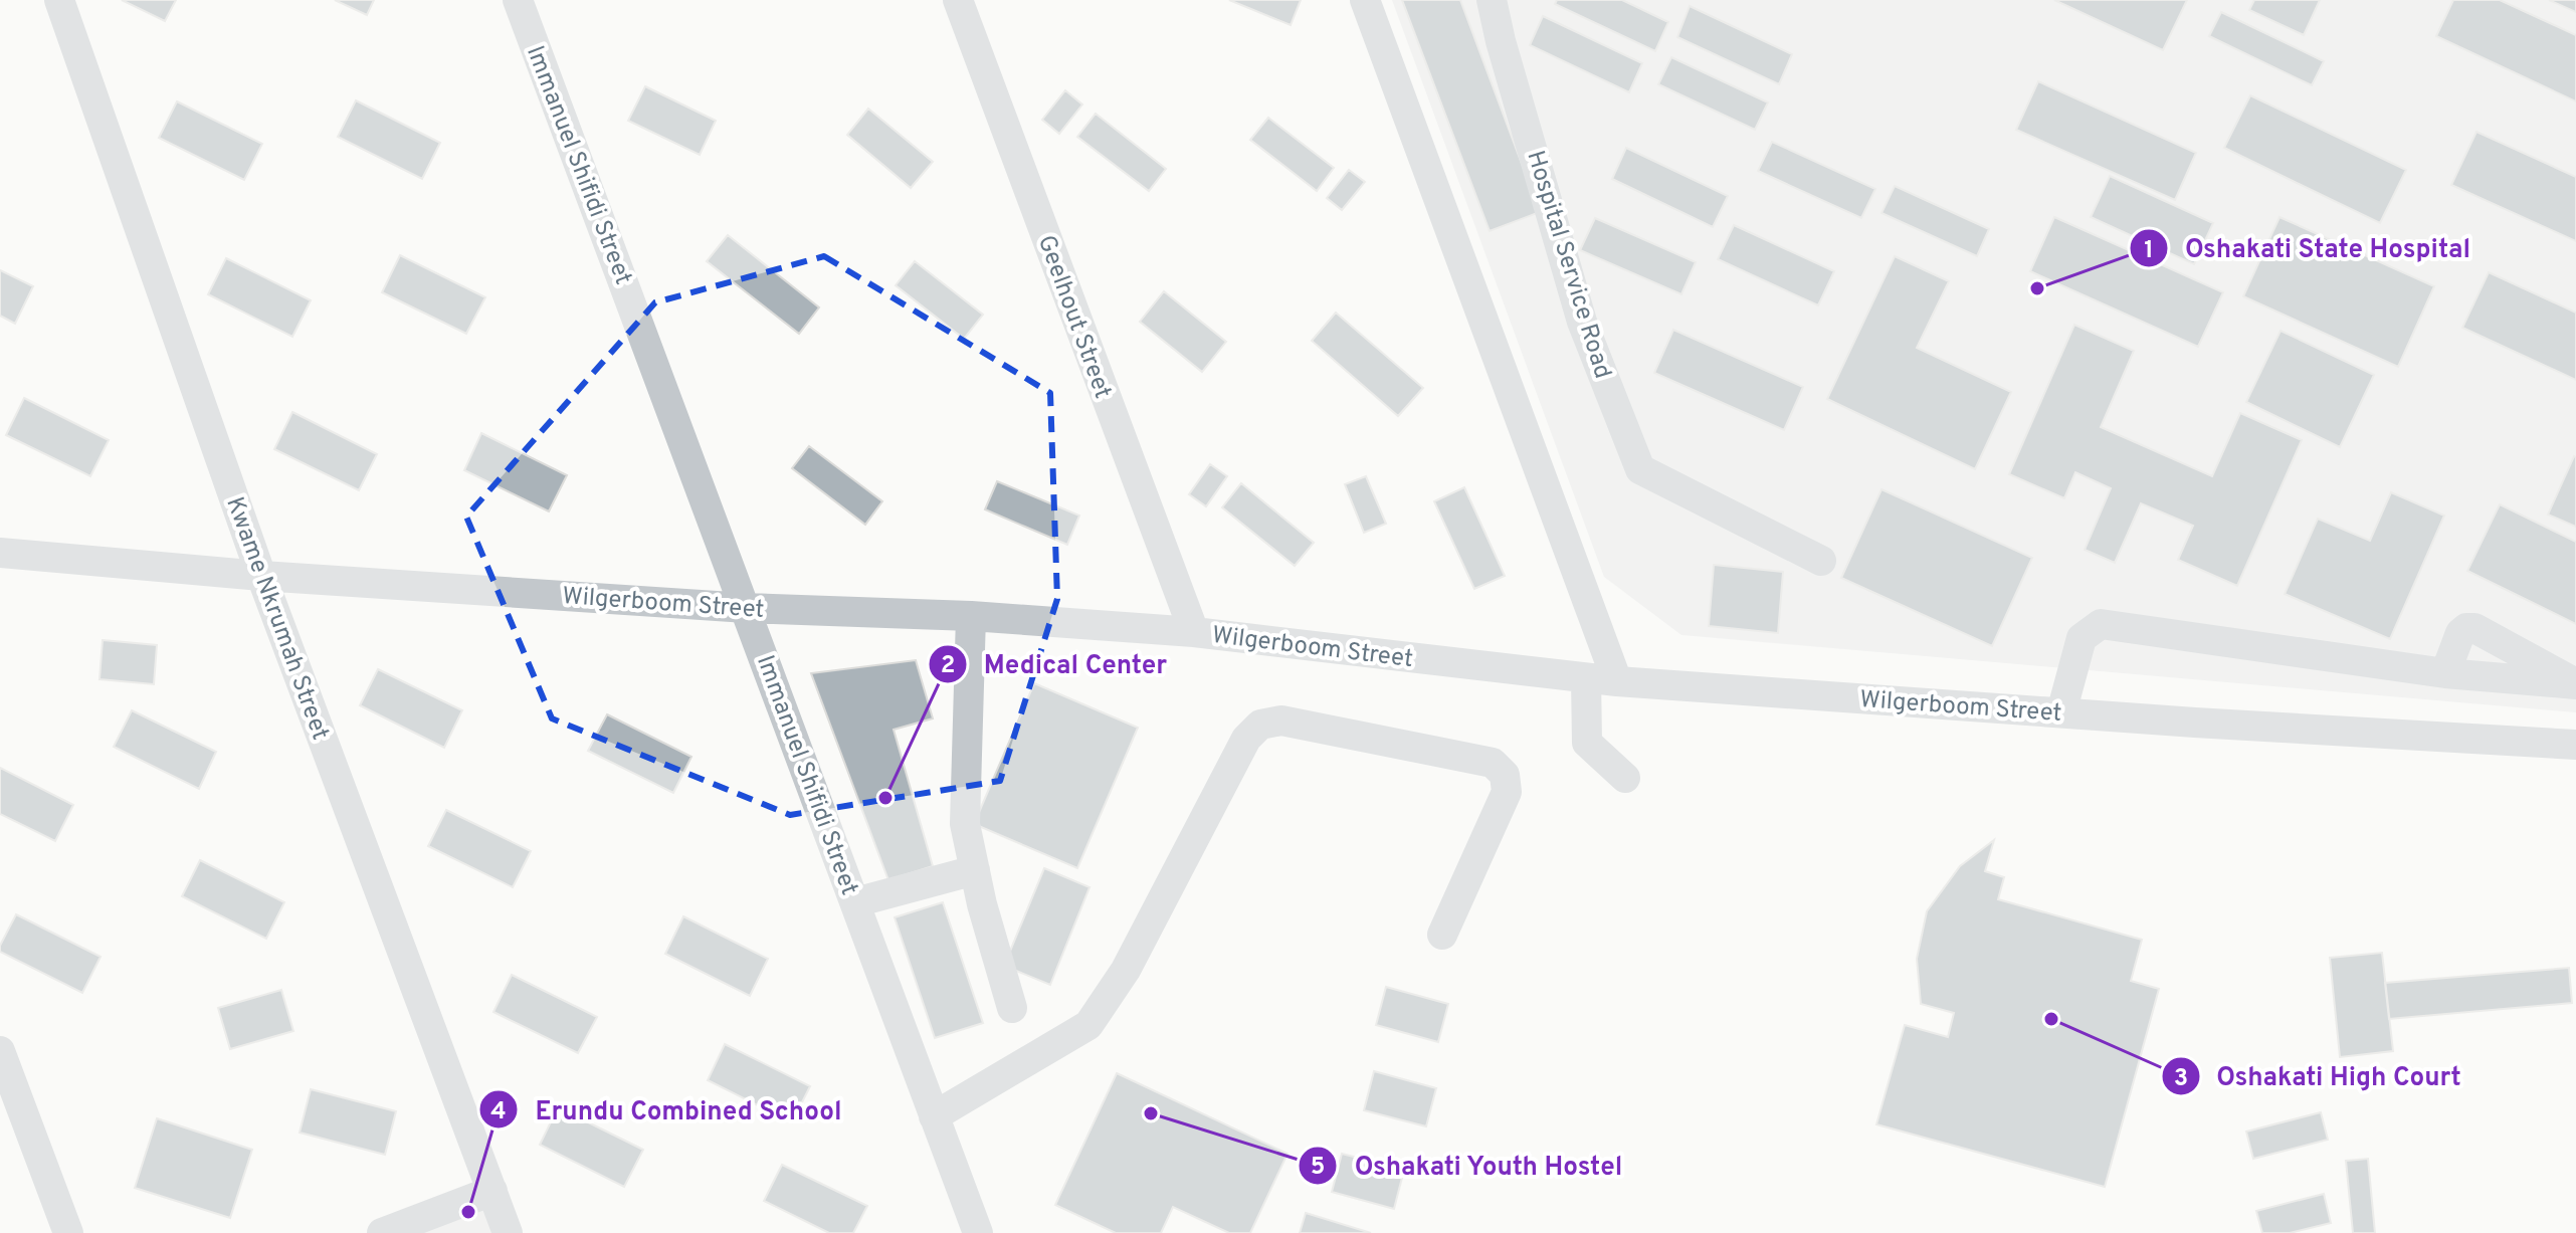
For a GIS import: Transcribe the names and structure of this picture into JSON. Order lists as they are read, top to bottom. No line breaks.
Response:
{"streets":{"street":["Immanuel Shifidi Street","Hospital Service Road","Geelhout Street","Wilgerboom Street","Kwame Nkrumah Street"]},"crossings":[["Immanuel Shifidi Street","Wilgerboom Street"],["Geelhout Street","Wilgerboom Street"],["Wilgerboom Street","Kwame Nkrumah Street"]],"places":["Oshakati State Hospital","Medical Center","Oshakati High Court","Oshakati Youth Hostel","Erundu Combined School"]}
